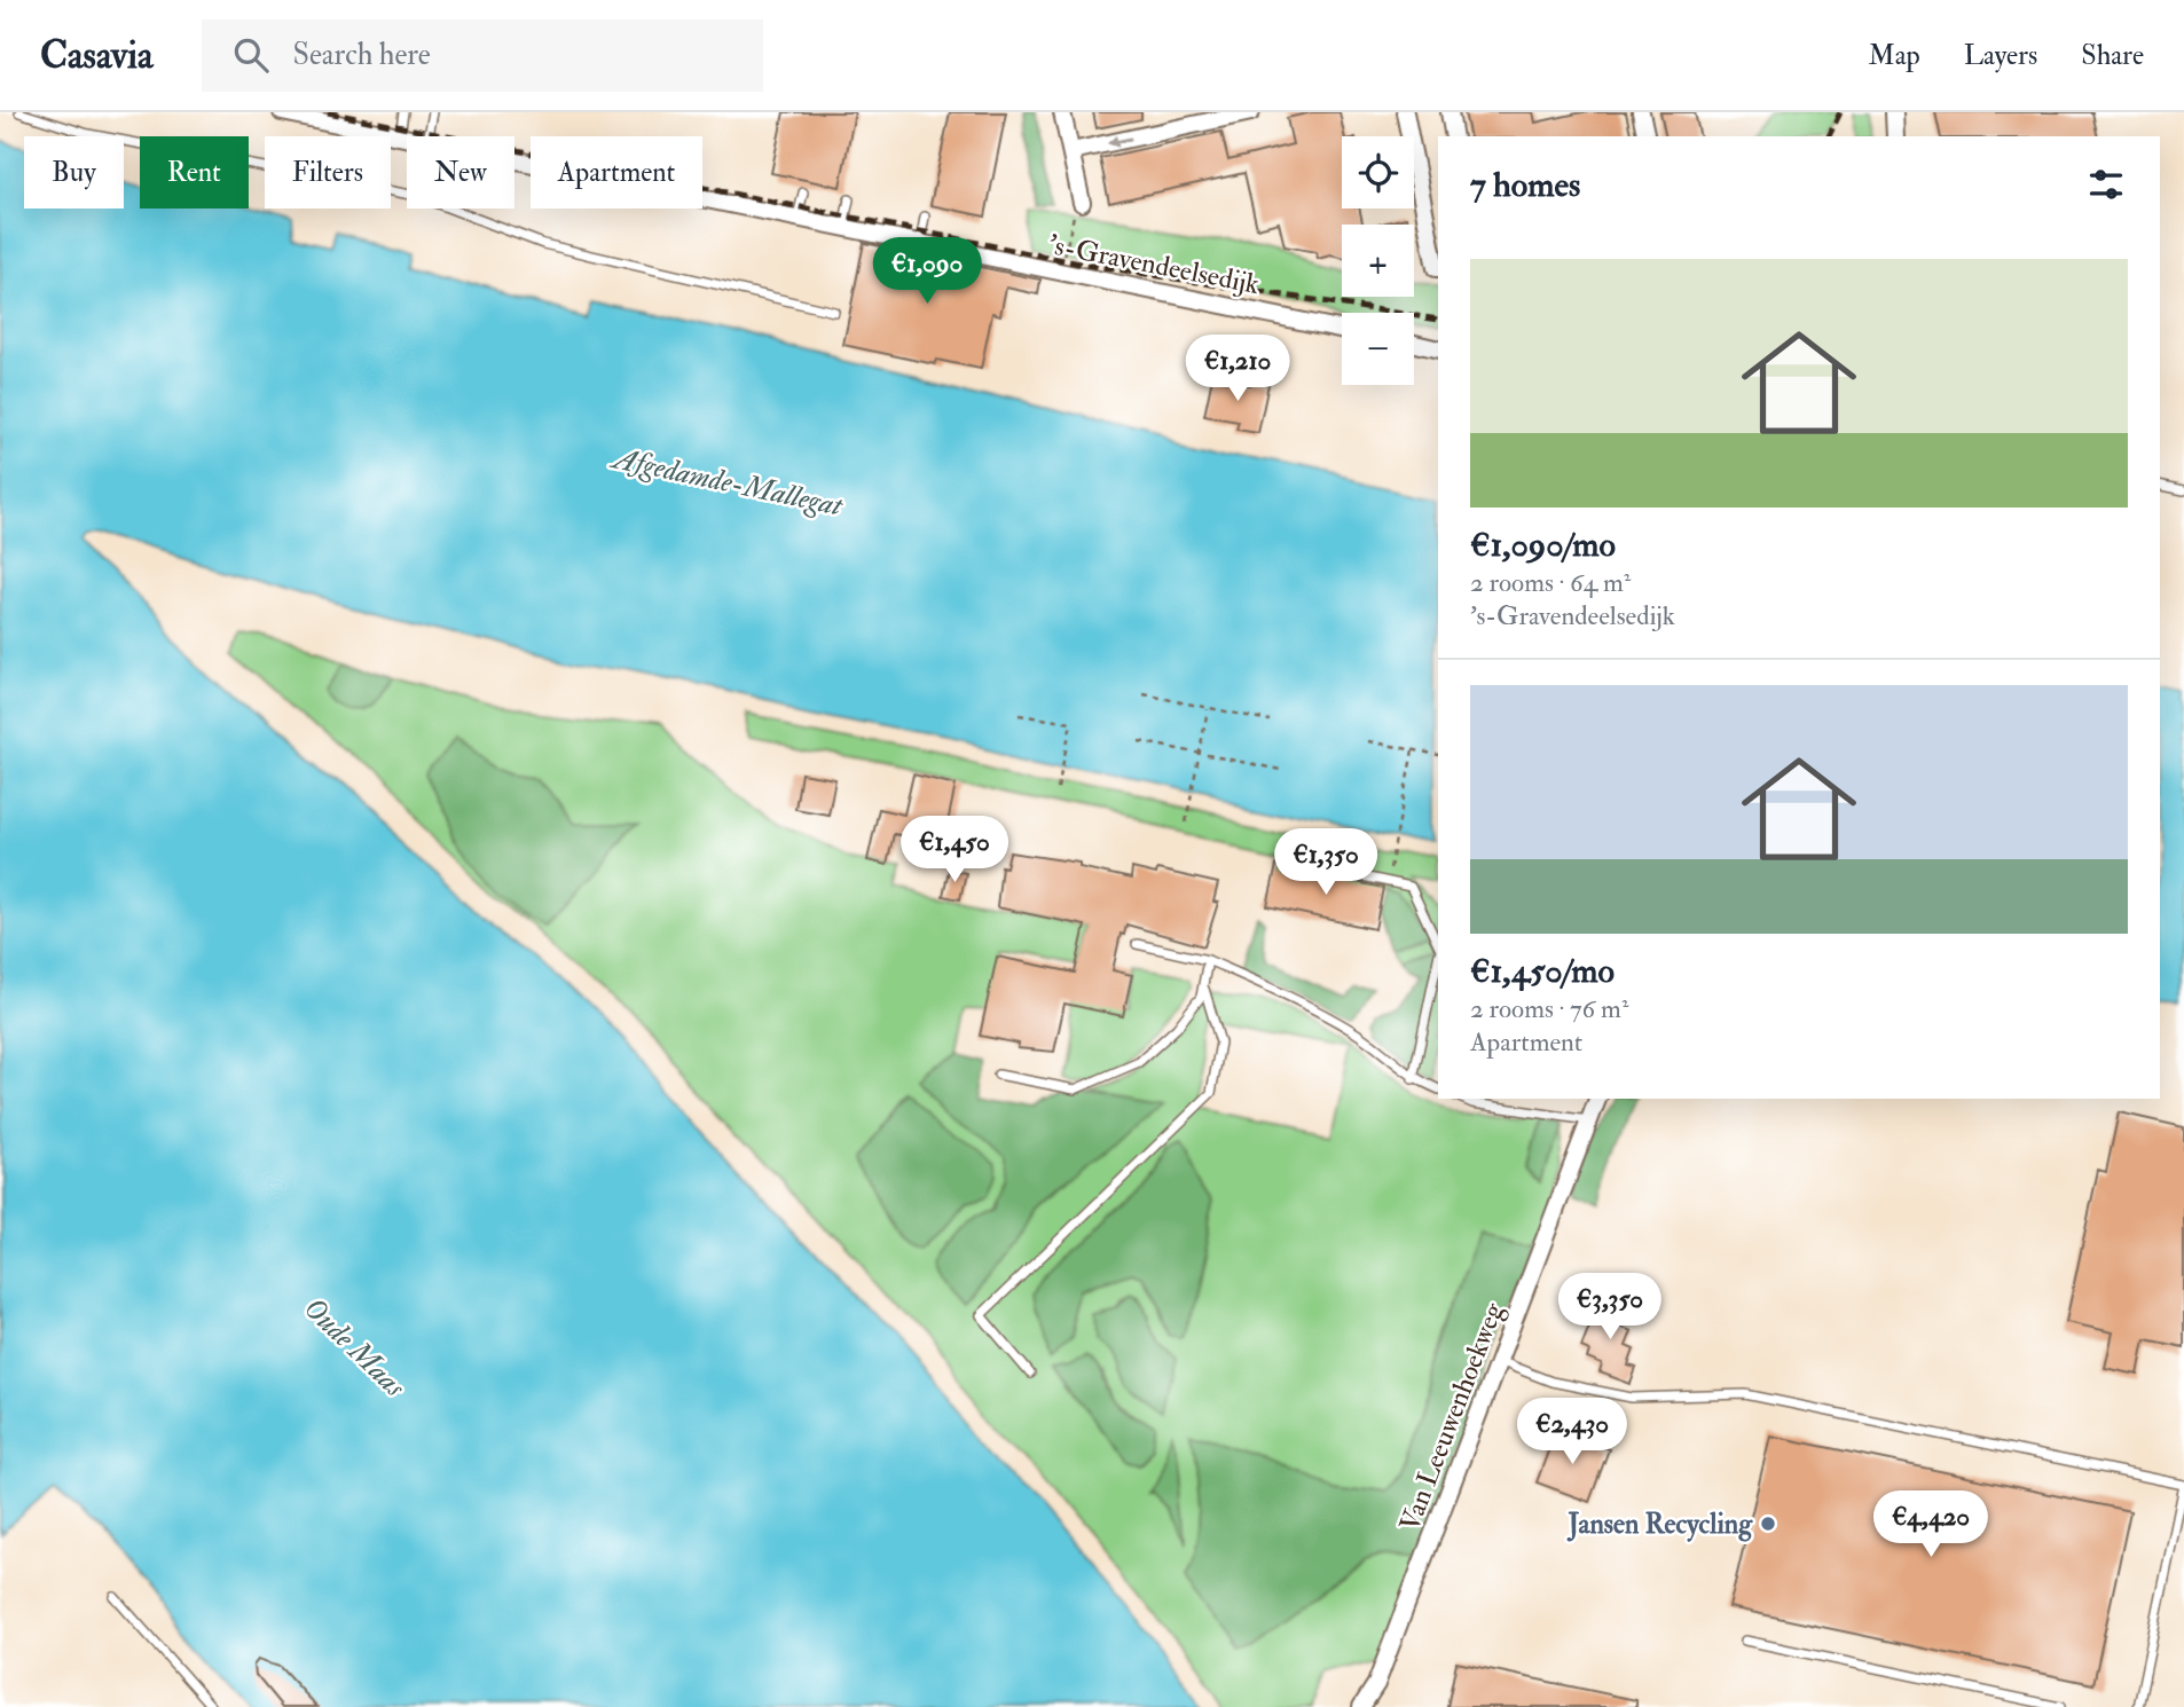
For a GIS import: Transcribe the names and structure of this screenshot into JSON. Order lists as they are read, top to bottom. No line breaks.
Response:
{"streets":{"street":["'s-Gravendeelsedijk","Van Leeuwenhoekweg"]},"water":["Afgedamde-Mallegat","Oude Maas"],"places":["Jansen Recycling"],"page":{"header":"Casavia","search":"Search here","nav":["Map","Layers","Share"],"map_buttons":["+","−"],"chip":["Buy","Rent","Filters","New","Apartment"],"heading":"7 homes","list":[{"name":"€1,090/mo","note":"2 rooms · 64 m² · 's-Gravendeelsedijk"},{"name":"€1,450/mo","note":"2 rooms · 76 m² · Apartment"}],"price":["€1,090","€1,210","€1,450","€1,350","€3,350","€2,430","€4,420"]}}
